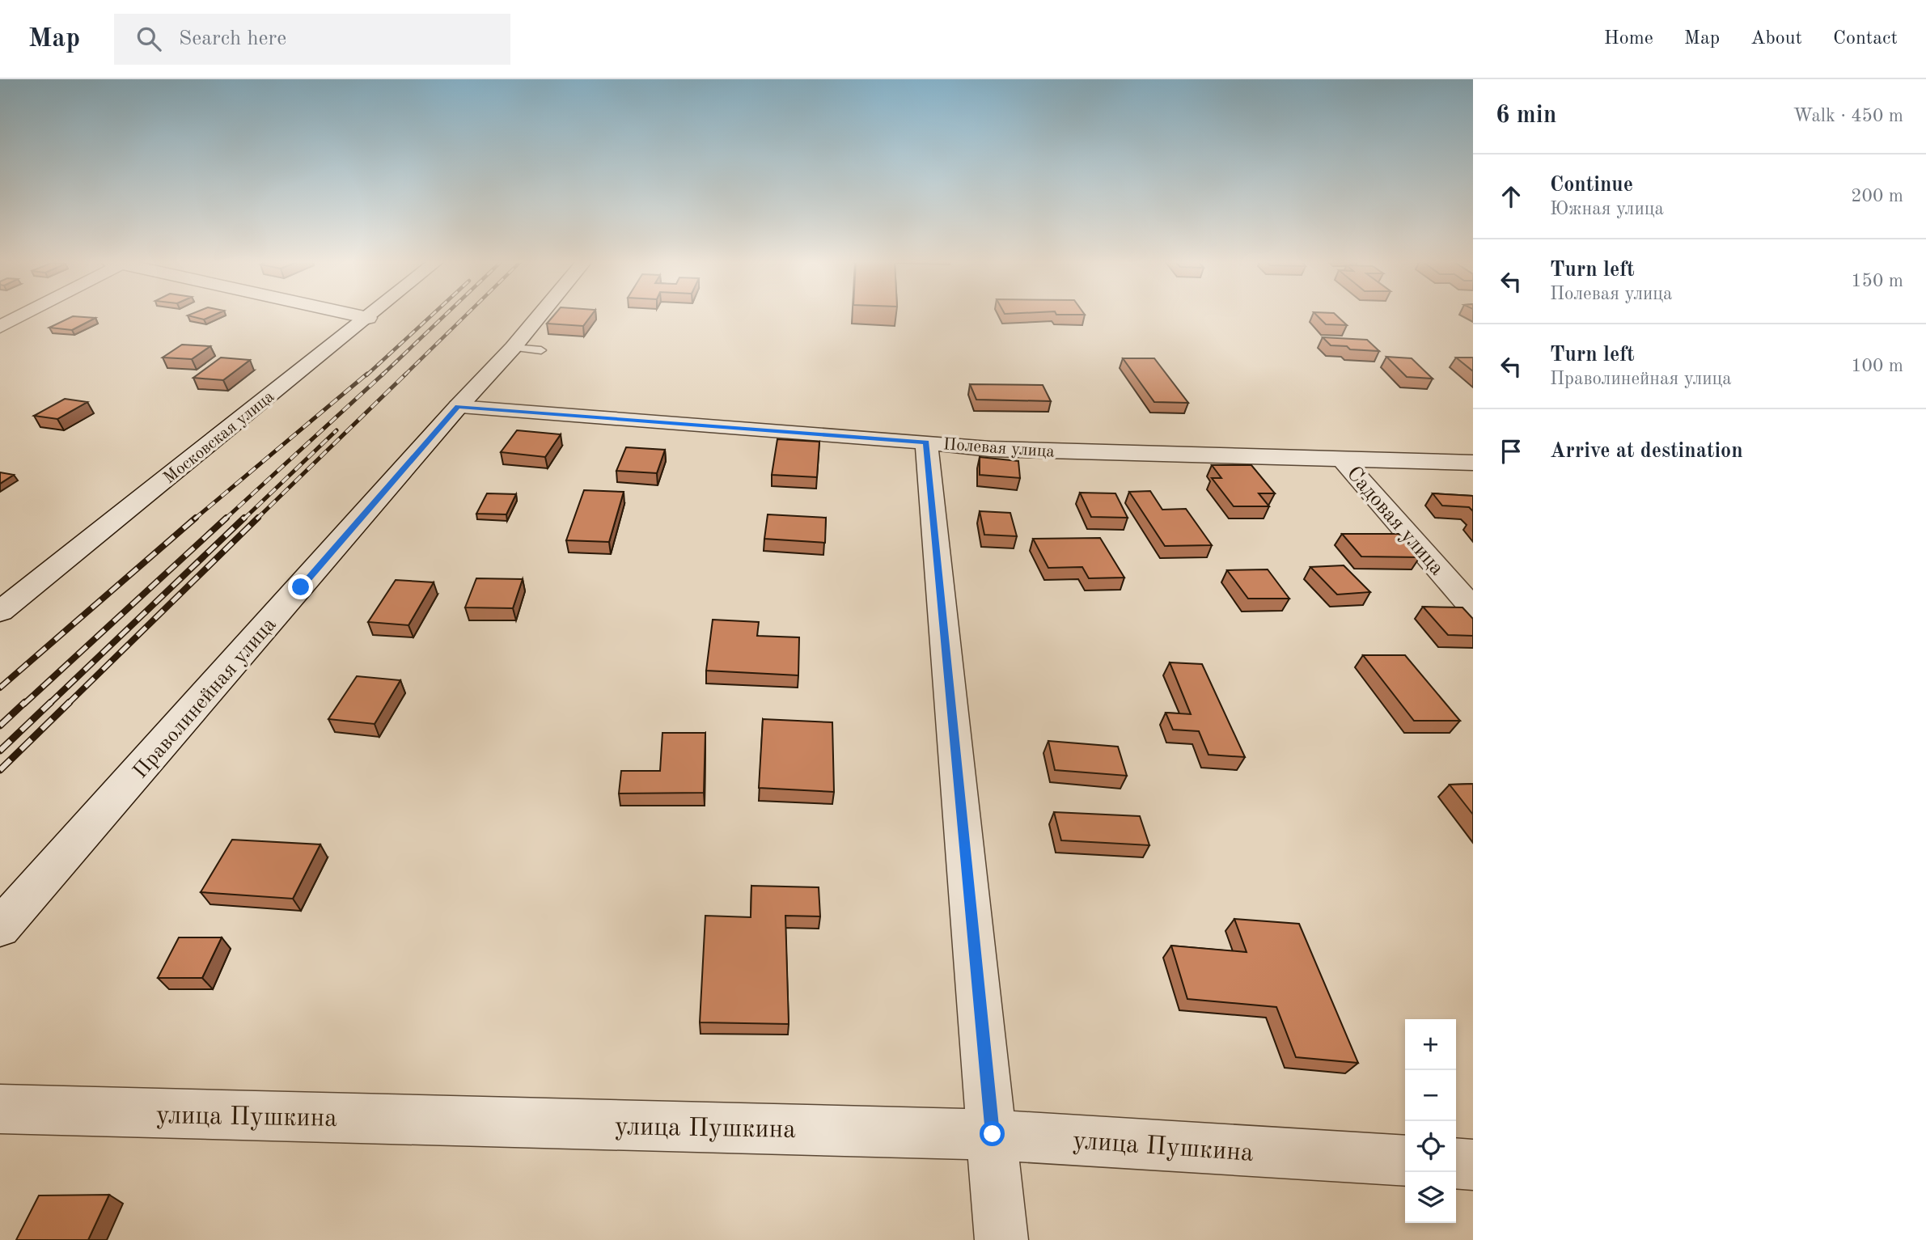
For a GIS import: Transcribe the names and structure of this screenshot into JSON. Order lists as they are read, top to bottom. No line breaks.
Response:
{"streets":{"street":["Московская улица","Полевая улица","Садовая улица","Праволинейная улица","улица Пушкина"]},"crossings":[["Полевая улица","Садовая улица"],["Полевая улица","Праволинейная улица"]],"page":{"header":"Map","search":"Search here","nav":["Home","Map","About","Contact"],"heading":["6 min","Walk · 450 m"],"list":[["Continue","Южная улица","200 m"],["Turn left","Полевая улица","150 m"],["Turn left","Праволинейная улица","100 m"],"Arrive at destination"],"map_buttons":["+","−"]}}
